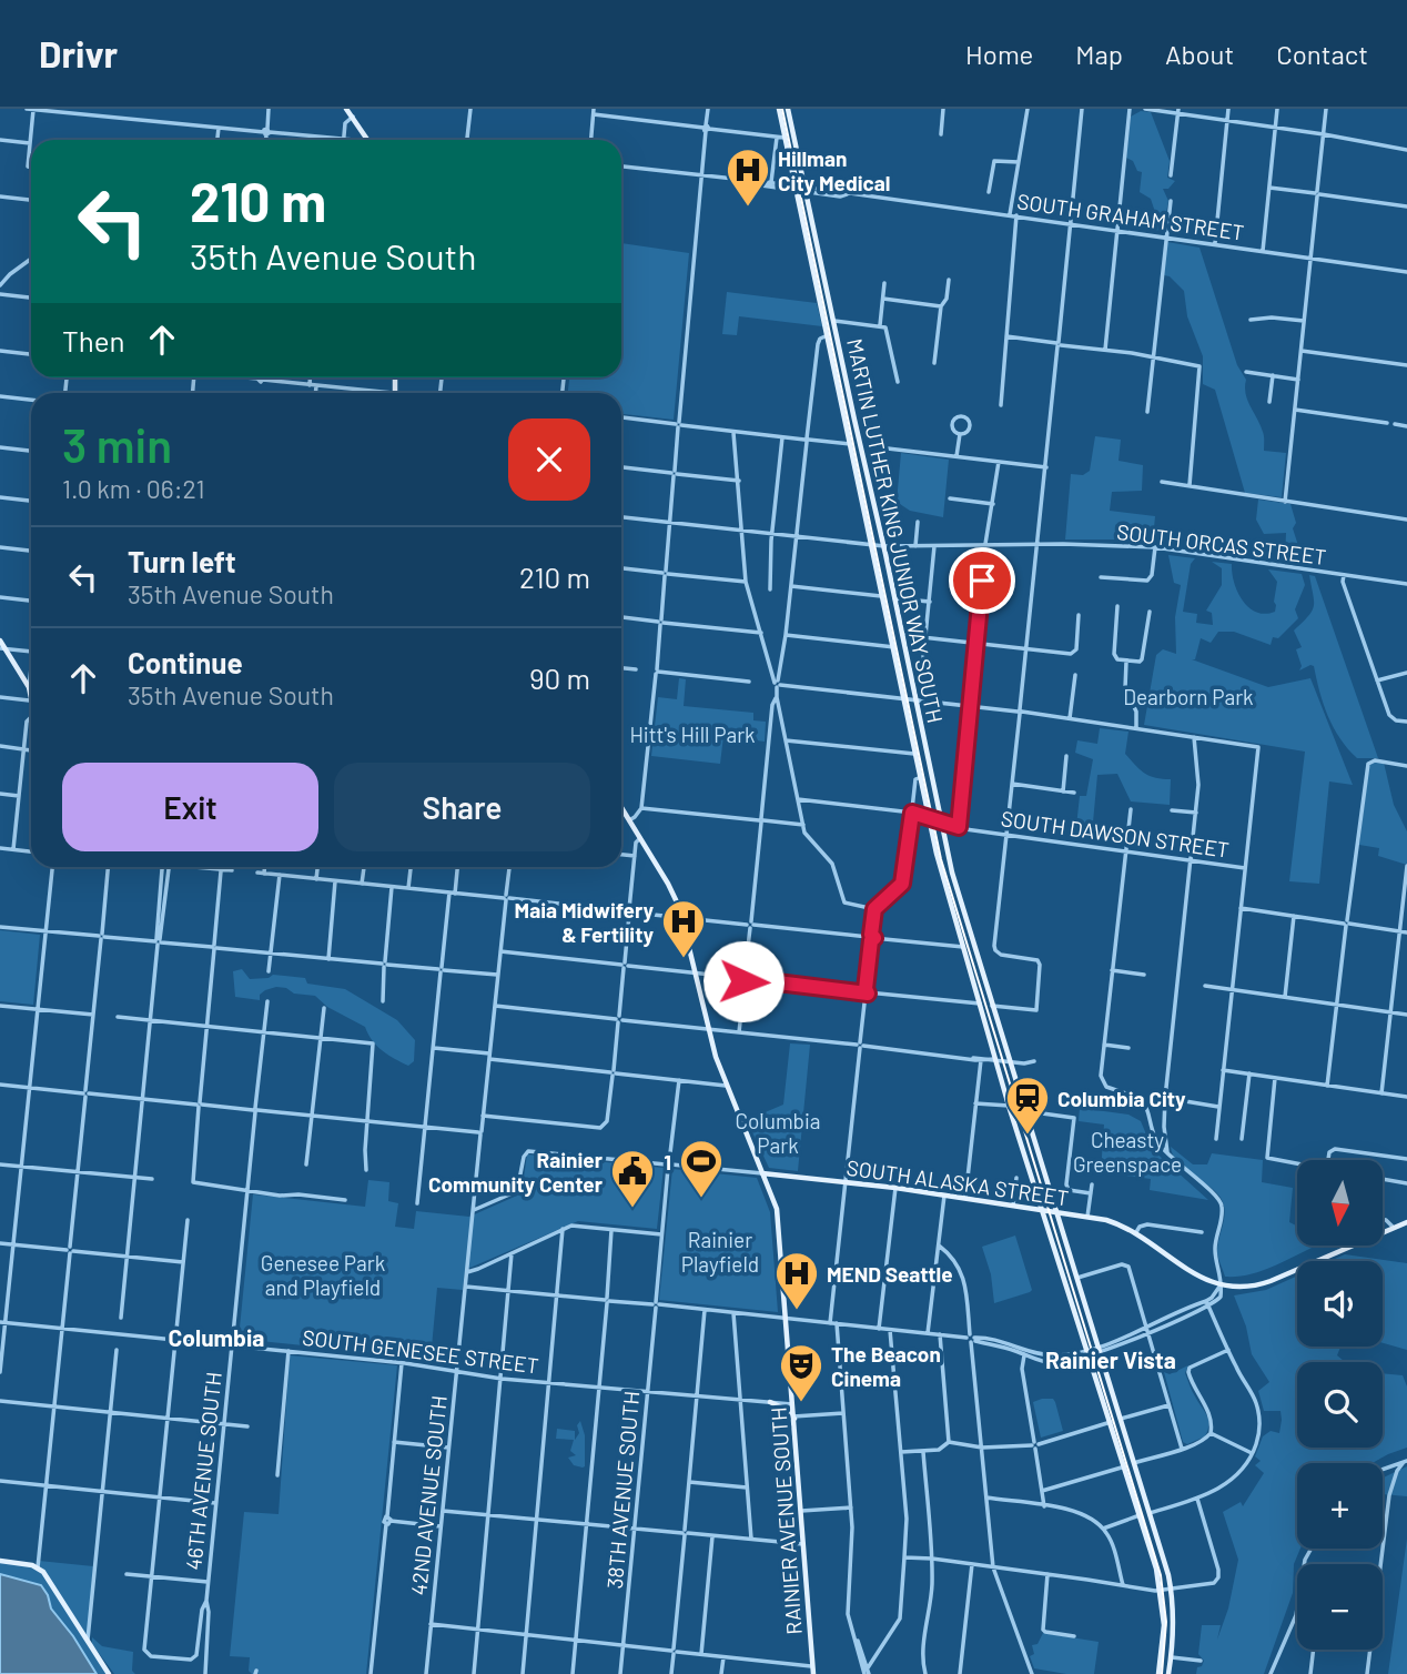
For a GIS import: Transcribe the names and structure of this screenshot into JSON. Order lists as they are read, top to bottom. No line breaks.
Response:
{"streets":{"main road":["MARTIN LUTHER KING JUNIOR WAY SOUTH","SOUTH ALASKA STREET","RAINIER AVENUE SOUTH"],"street":["SOUTH GRAHAM STREET","SOUTH ORCAS STREET","SOUTH DAWSON STREET","SOUTH GENESEE STREET","46TH AVENUE SOUTH","38TH AVENUE SOUTH","42ND AVENUE SOUTH"]},"crossings":[["SOUTH GRAHAM STREET","MARTIN LUTHER KING JUNIOR WAY SOUTH"],["MARTIN LUTHER KING JUNIOR WAY SOUTH","SOUTH ORCAS STREET"],["MARTIN LUTHER KING JUNIOR WAY SOUTH","SOUTH DAWSON STREET"],["MARTIN LUTHER KING JUNIOR WAY SOUTH","SOUTH ALASKA STREET"],["SOUTH ALASKA STREET","38TH AVENUE SOUTH"],["SOUTH ALASKA STREET","42ND AVENUE SOUTH"],["SOUTH ALASKA STREET","RAINIER AVENUE SOUTH"],["SOUTH GENESEE STREET","46TH AVENUE SOUTH"],["SOUTH GENESEE STREET","38TH AVENUE SOUTH"],["SOUTH GENESEE STREET","42ND AVENUE SOUTH"],["SOUTH GENESEE STREET","RAINIER AVENUE SOUTH"]],"districts":["Columbia","Rainier Vista"],"parks":["Dearborn Park","Hitt's Hill Park","Columbia Park","Cheasty Greenspace","Rainier Playfield","Genesee Park and Playfield"],"places":{"hospital":["Hillman City Medical","Maia Midwifery & Fertility","MEND Seattle"],"station":["Columbia City"],"sports":["1"],"public building":["Rainier Community Center"],"theatre":["The Beacon Cinema"]},"north":"bottom","page":{"header":"Drivr","nav":["Home","Map","About","Contact"],"turn":["210 m","35th Avenue South"],"then":"Then","heading":["3 min","1.0 km · 06:21"],"list":[{"name":"Turn left","note":"35th Avenue South","value":"210 m"},{"name":"Continue","note":"35th Avenue South","value":"90 m"}],"buttons":["Exit","Share"],"map_buttons":["+","−"]}}
